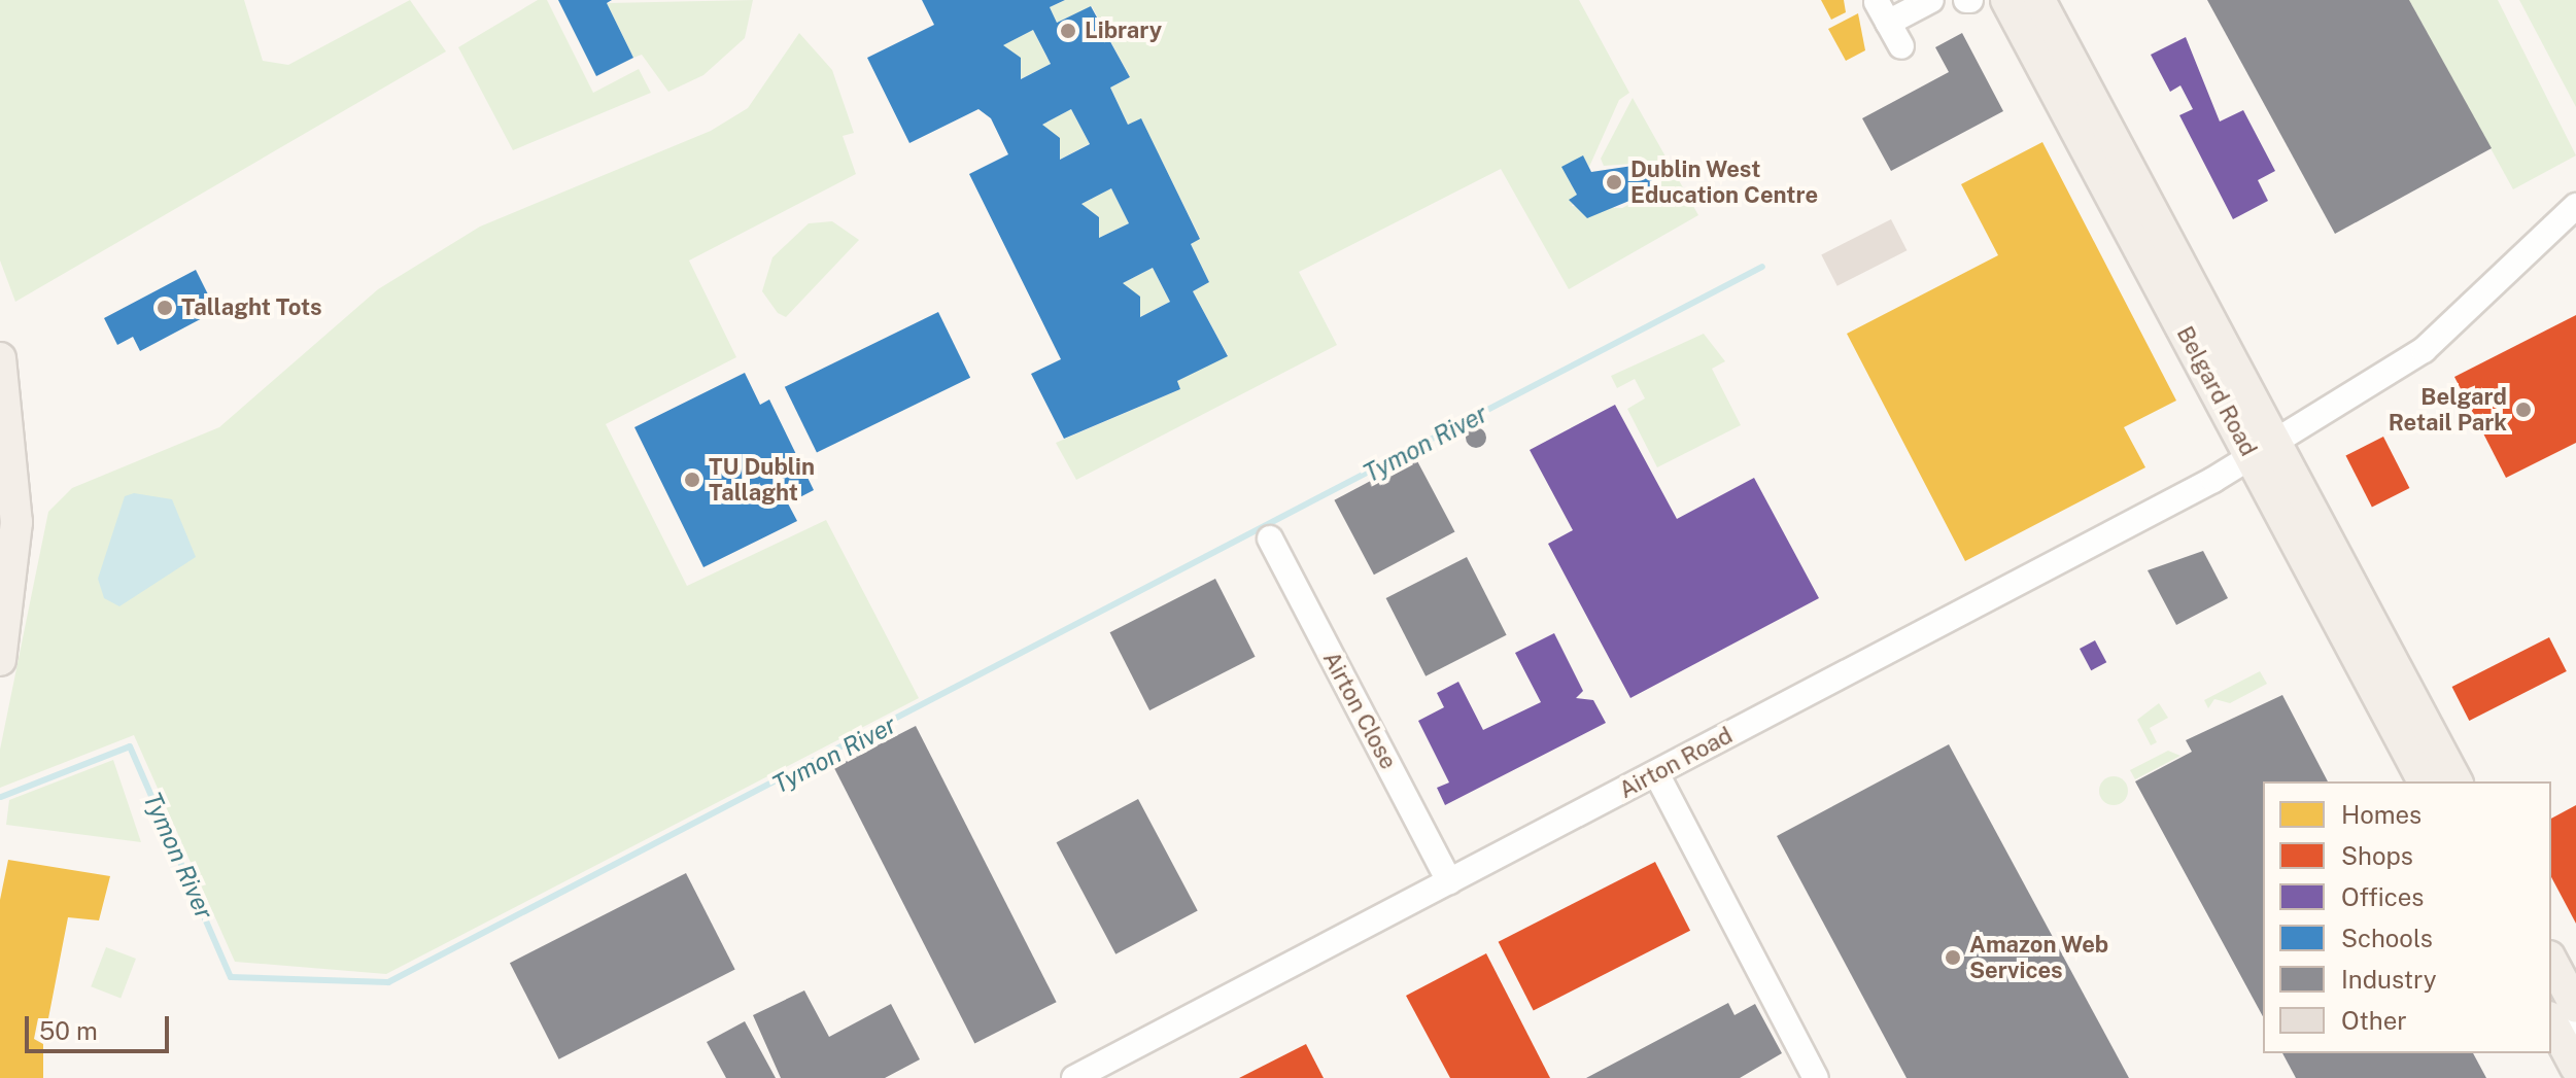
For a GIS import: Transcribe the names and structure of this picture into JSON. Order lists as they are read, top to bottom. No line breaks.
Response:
{"streets":{"main road":["Belgard Road"],"street":["Airton Close","Airton Road"]},"crossings":[["Belgard Road","Airton Road"],["Airton Close","Airton Road"]],"water":["Tymon River"],"places":["Library","Dublin West Education Centre","Tallaght Tots","Belgard Retail Park","TU Dublin Tallaght","Amazon Web Services"],"legend":["Homes","Shops","Offices","Schools","Industry","Other"],"scale_bar":"50 m"}
